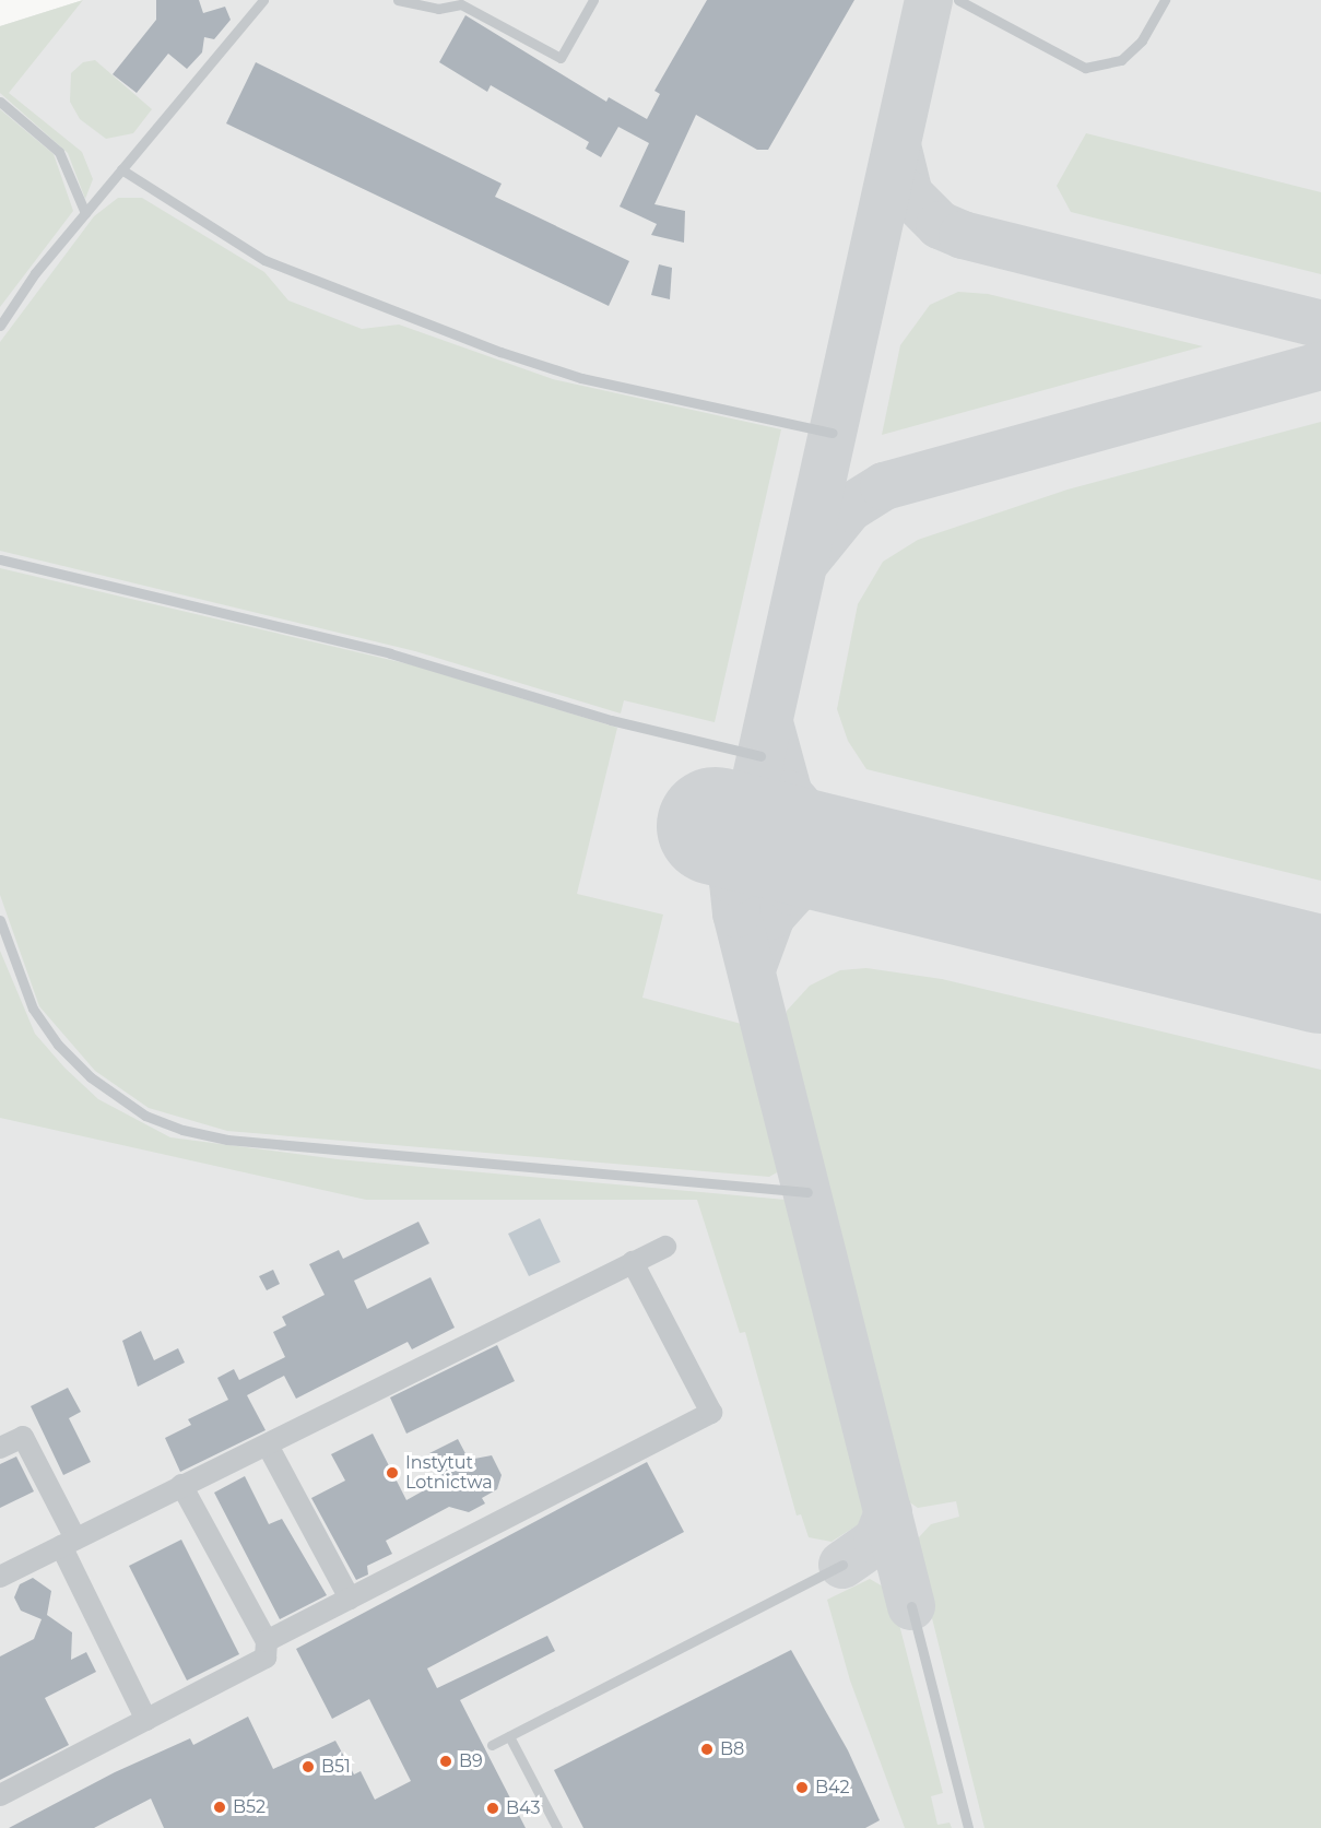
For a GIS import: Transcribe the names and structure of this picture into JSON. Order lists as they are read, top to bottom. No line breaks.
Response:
{"places":["Instytut Lotnictwa","B8","B9","B51","B42","B52","B43"]}
